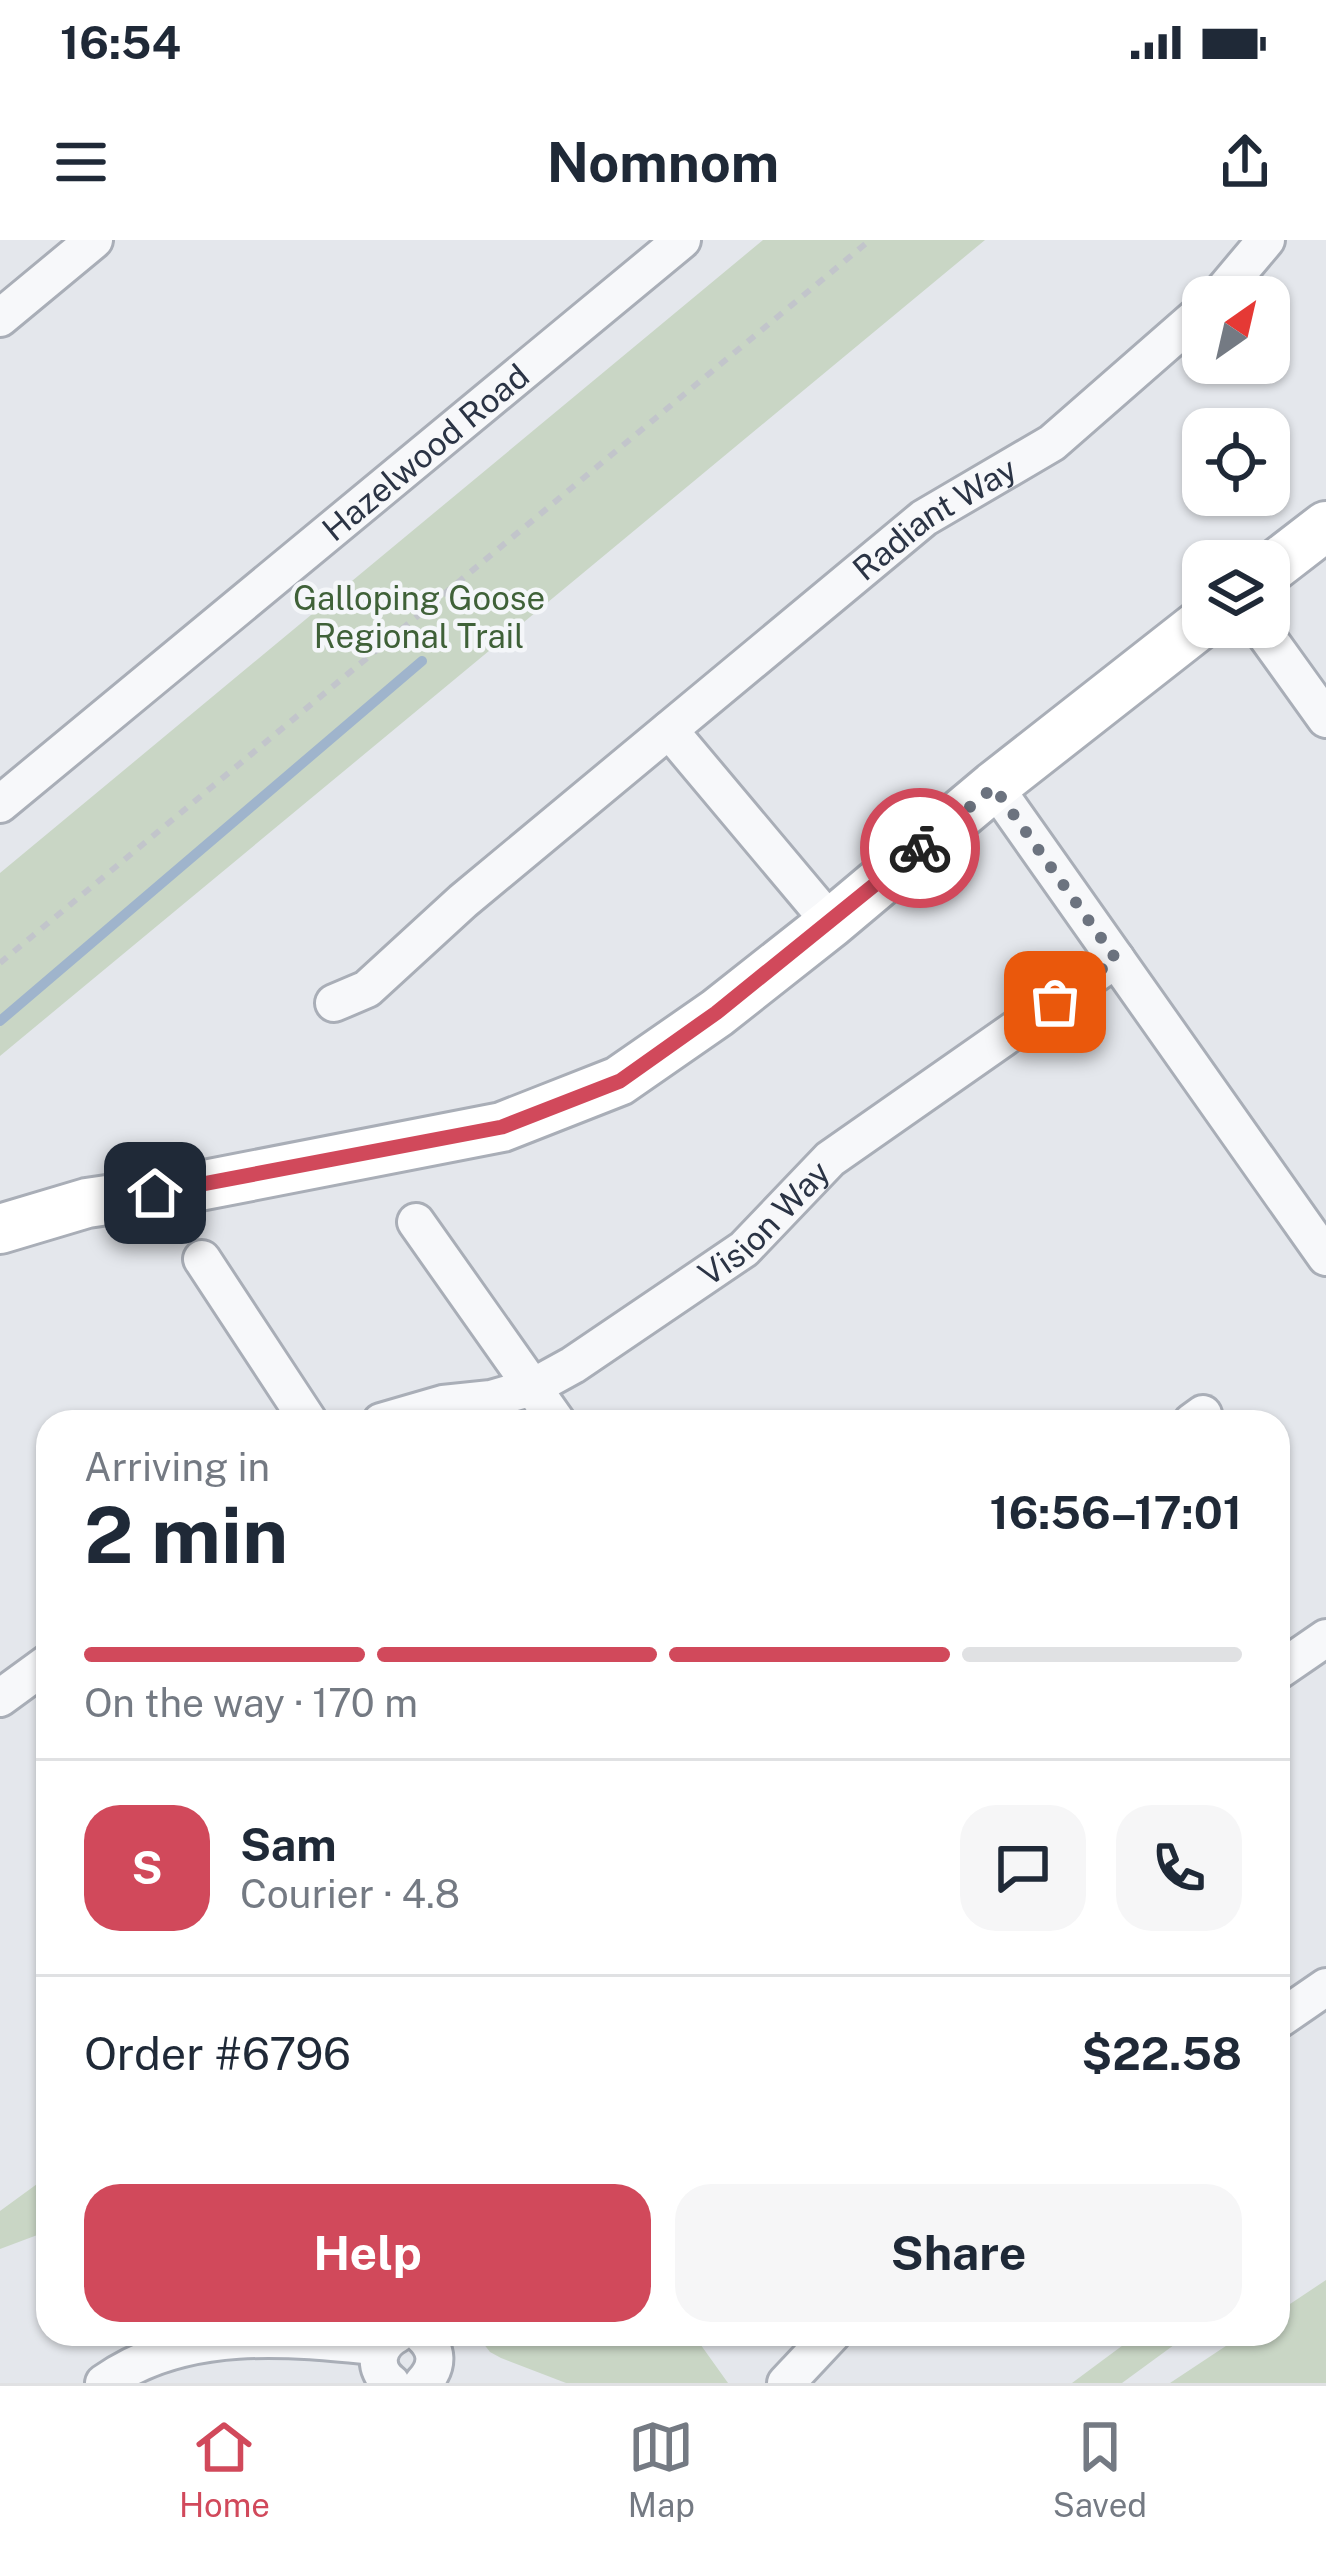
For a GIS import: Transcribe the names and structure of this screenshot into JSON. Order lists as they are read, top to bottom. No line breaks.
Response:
{"streets":{"street":["Hazelwood Road","Radiant Way","Vision Way"]},"parks":["Galloping Goose Regional Trail"],"north":"top right","page":{"status":"16:54","header":"Nomnom","heading":["2 min","Arriving in","16:56–17:01"],"panel":["Sam","Courier · 4.8","Order #6796","$22.58"],"bar":"On the way · 170 m","round":"S","buttons":["Help","Share"],"tabs":["Home","Map","Saved"]}}
